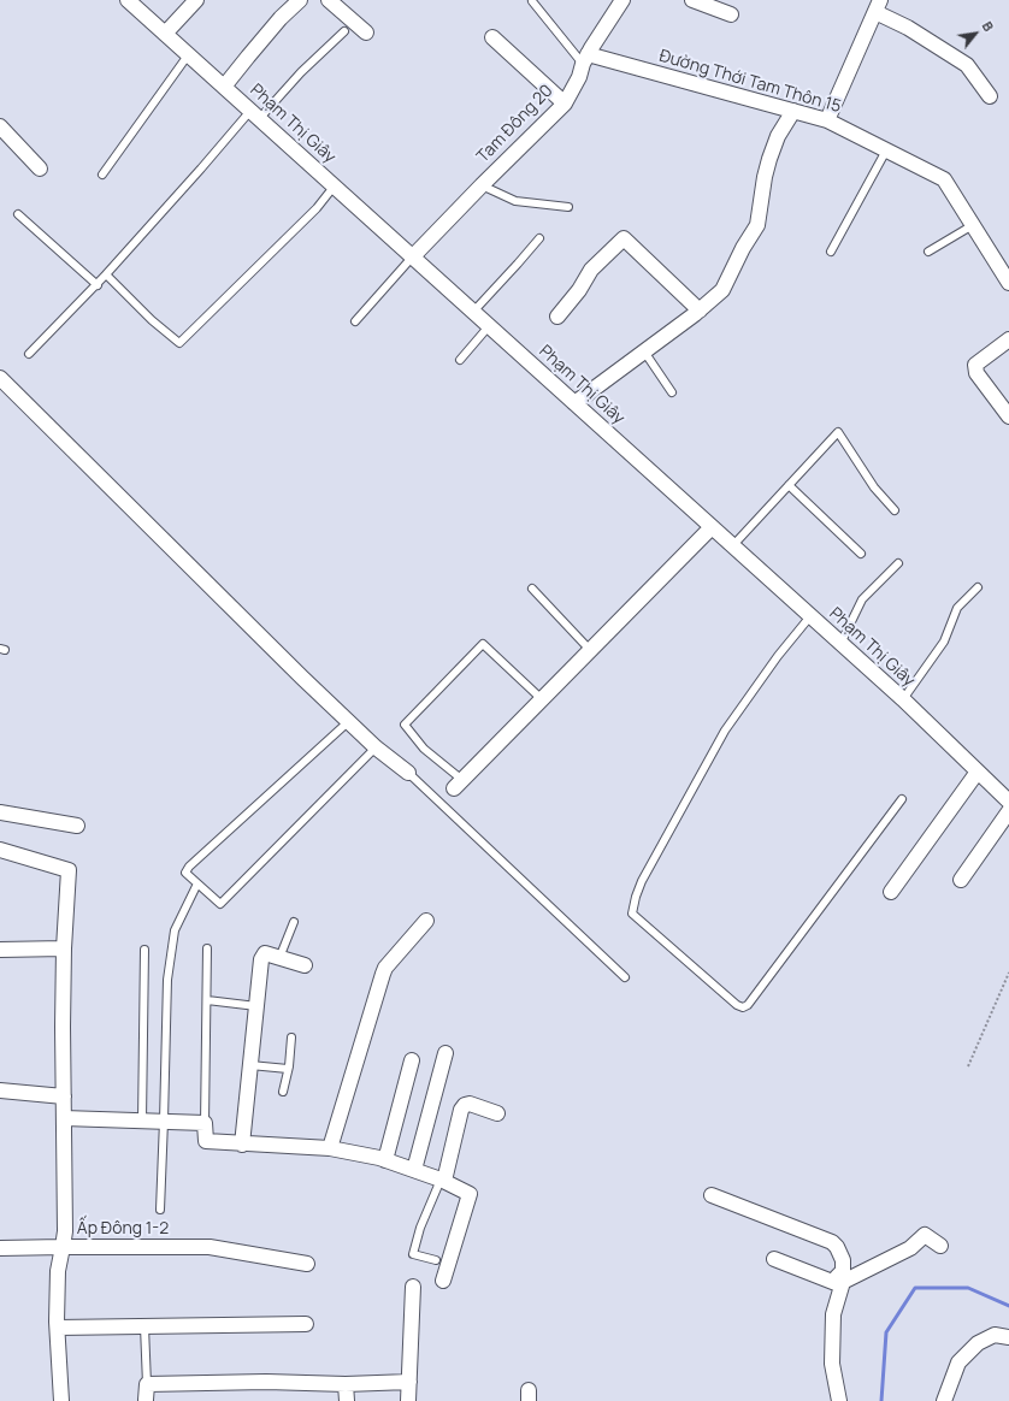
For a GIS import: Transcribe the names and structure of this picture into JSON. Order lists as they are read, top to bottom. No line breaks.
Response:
{"streets":{"street":["Đường Thới Tam Thôn 15","Phạm Thị Giây","Tam Đông 20","Ấp Đông 1-2"]},"crossings":[["Đường Thới Tam Thôn 15","Tam Đông 20"],["Phạm Thị Giây","Tam Đông 20"]],"north":"top right"}
